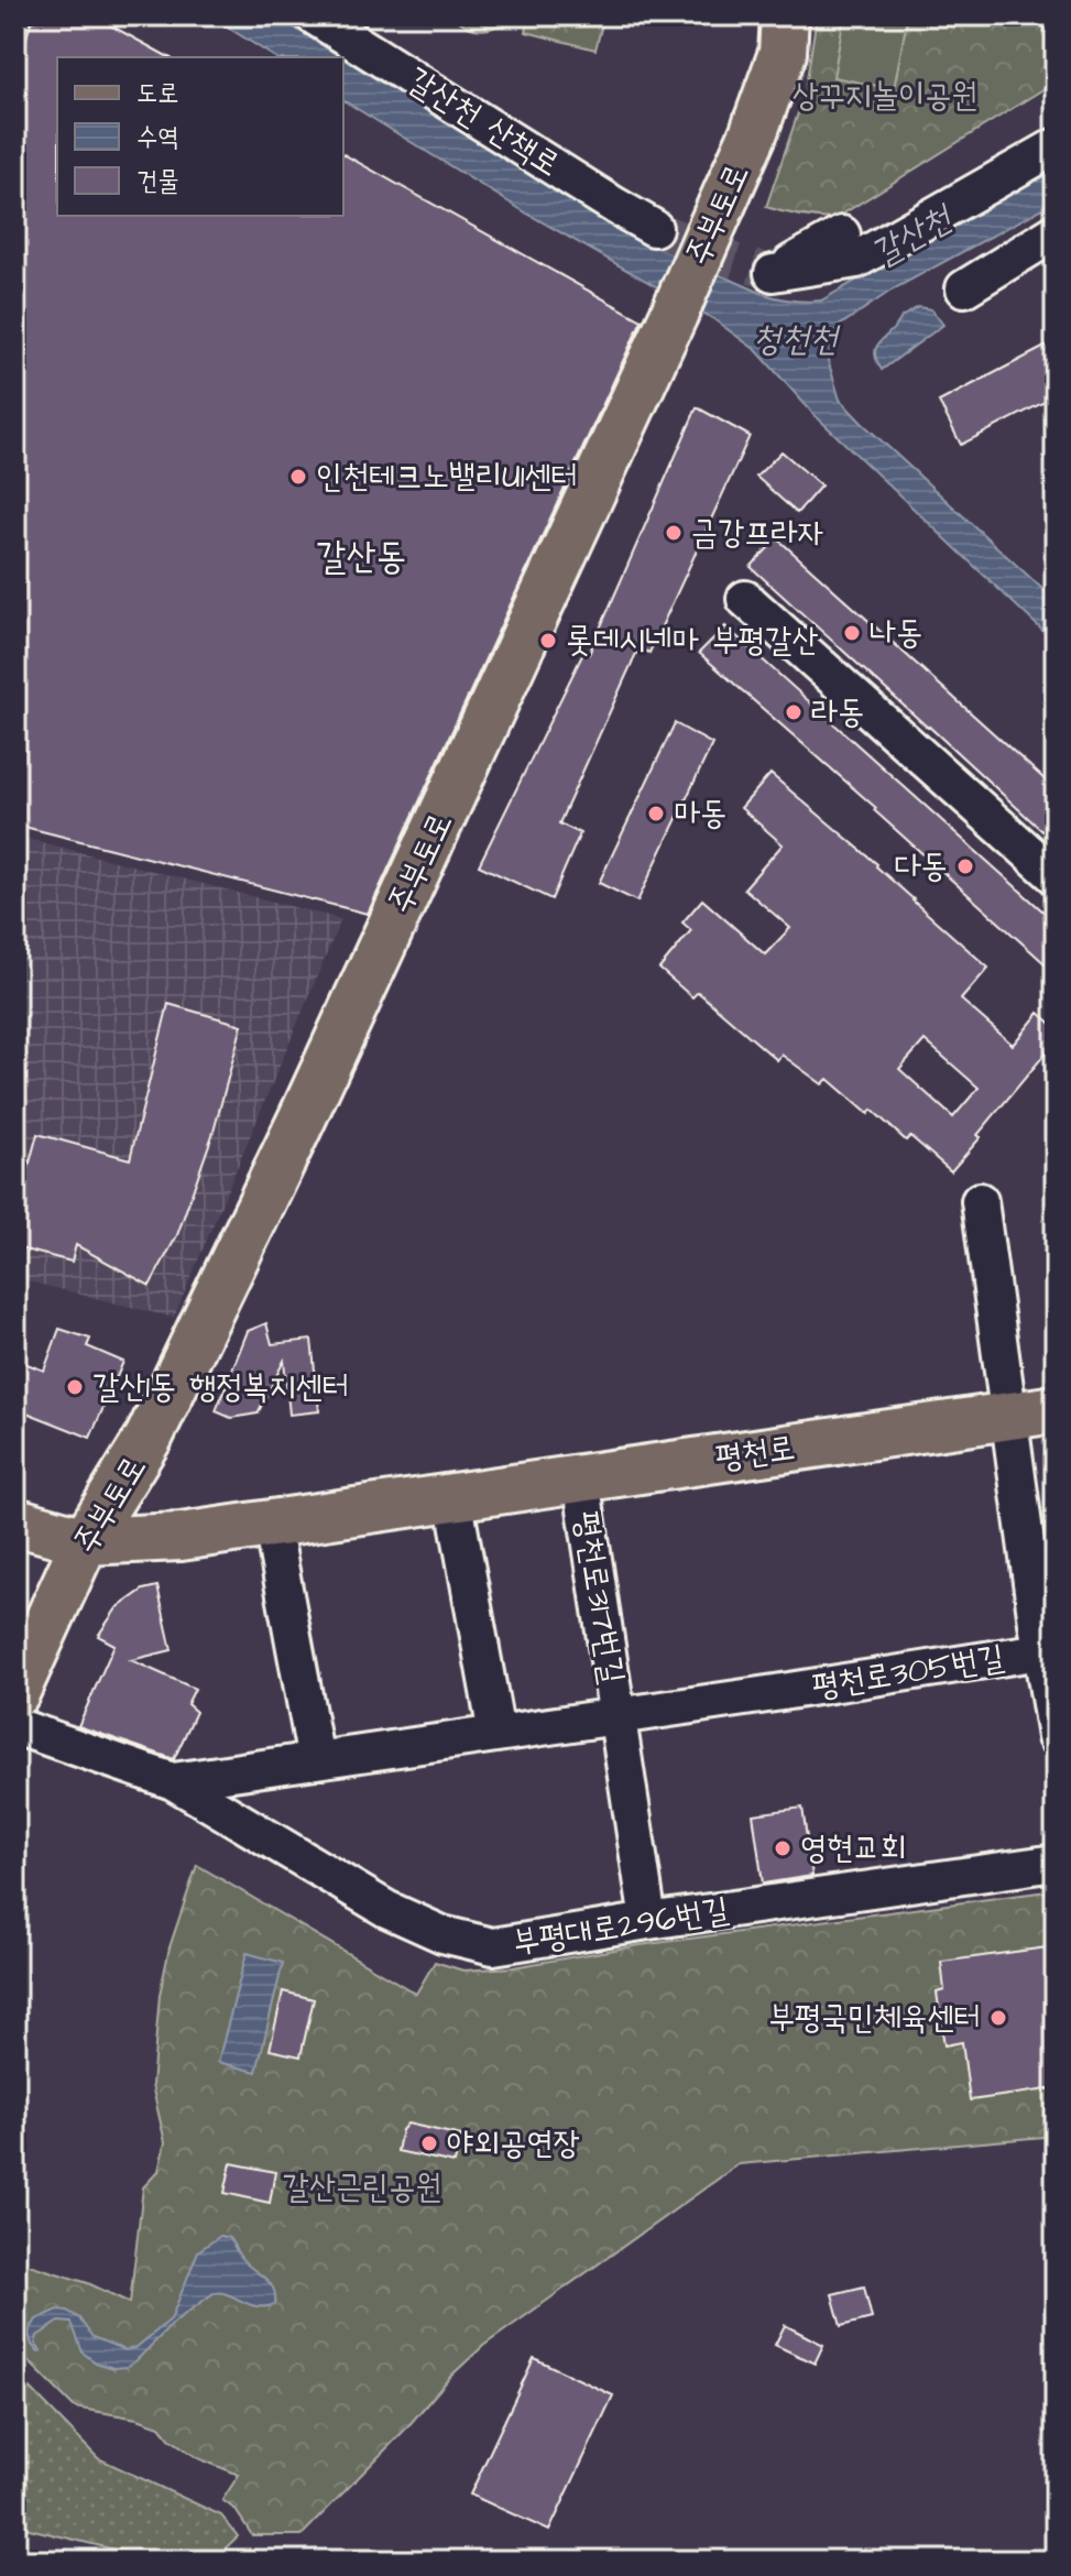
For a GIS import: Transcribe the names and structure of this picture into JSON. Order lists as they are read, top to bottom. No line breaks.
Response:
{"streets":{"main road":["주부토로","평천로"],"street":["갈산천 산책로","평천로317번길","평천로305번길","부평대로296번길"]},"crossings":[["주부토로","평천로"],["평천로","평천로317번길"],["평천로","평천로305번길"],["평천로317번길","평천로305번길"],["평천로317번길","부평대로296번길"]],"districts":["갈산동"],"water":["갈산천","청천천"],"parks":["상꾸지놀이공원","갈산근린공원"],"places":["인천테크노밸리U1센터","금강프라자","나동","롯데시네마 부평갈산","라동","마동","다동","갈산1동 행정복지센터","영현교회","부평국민체육센터","야외공연장"],"legend":["도로","수역","건물"]}
